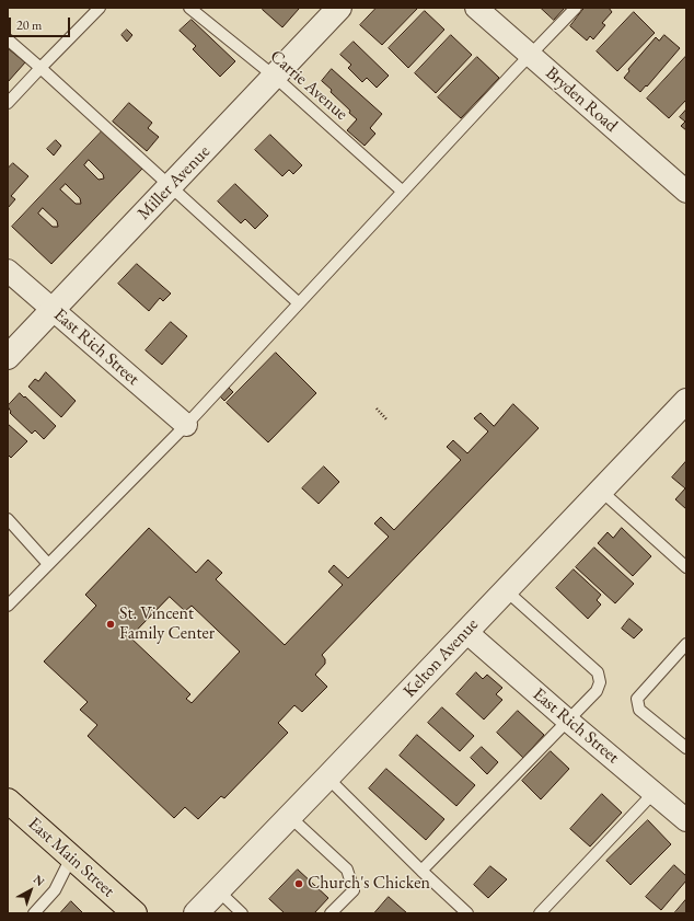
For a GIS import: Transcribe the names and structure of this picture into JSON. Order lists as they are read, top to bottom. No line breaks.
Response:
{"streets":{"main road":["East Main Street"],"street":["Bryden Road","Miller Avenue","East Rich Street","Kelton Avenue"],"lane":["Carrie Avenue"]},"crossings":[["Carrie Avenue","Miller Avenue"],["Miller Avenue","East Rich Street"],["East Rich Street","Kelton Avenue"]],"places":["St. Vincent Family Center","Church's Chicken"],"scale_bar":"20 m","north":"top right"}
